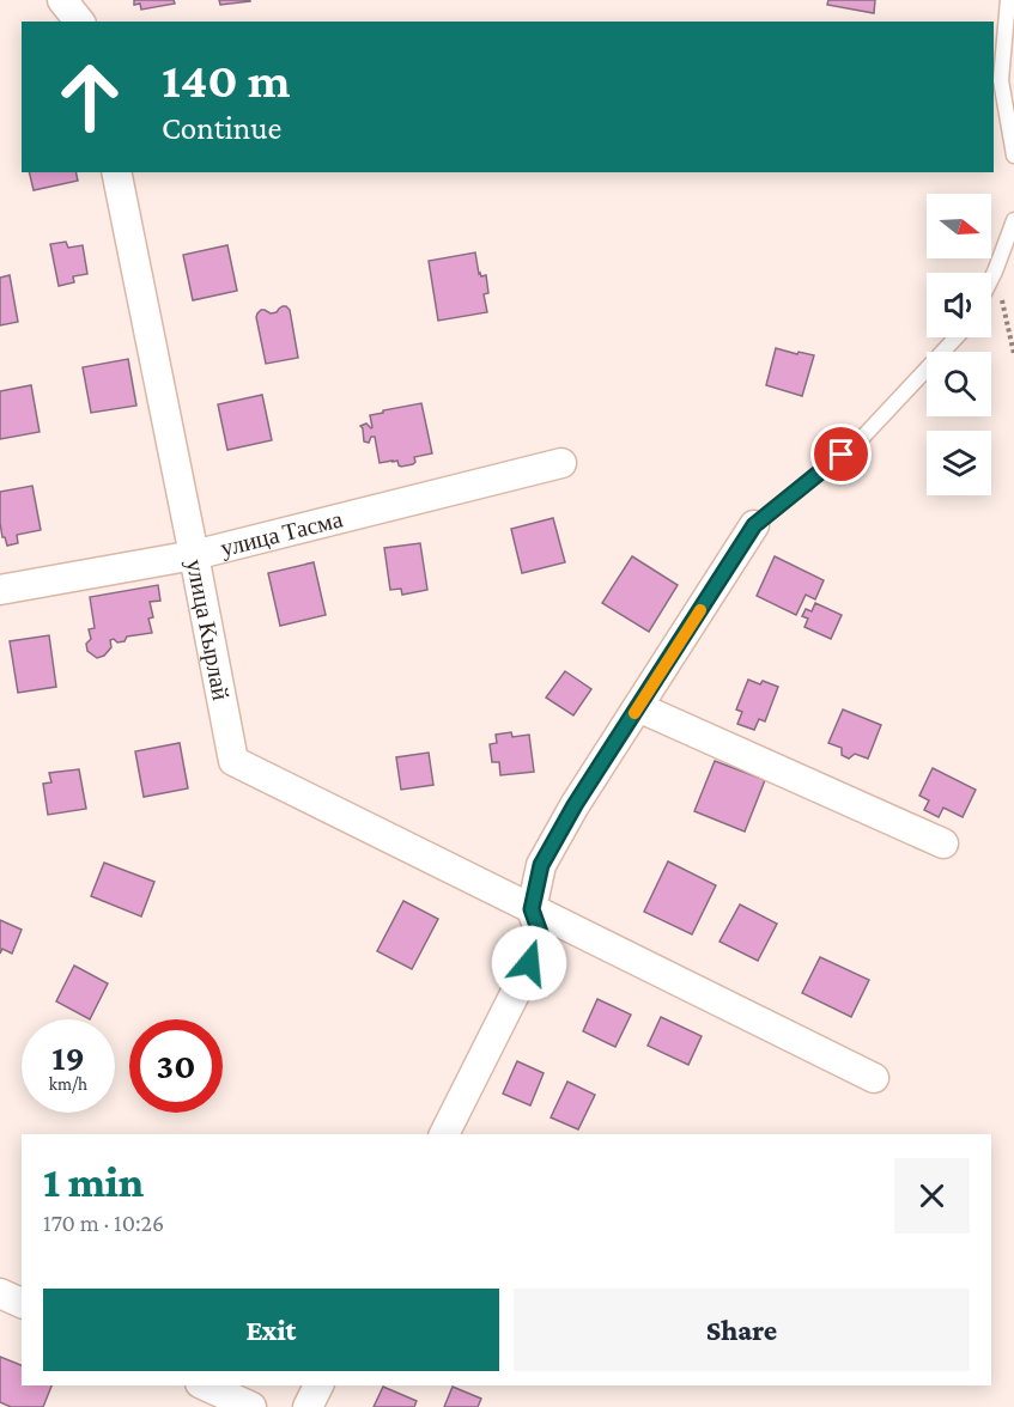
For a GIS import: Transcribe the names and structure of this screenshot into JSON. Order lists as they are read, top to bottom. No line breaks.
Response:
{"streets":{"street":["улица Тасма","улица Кырлай"]},"crossings":[["улица Тасма","улица Кырлай"]],"north":"right","page":{"turn":["140 m","Continue"],"speed":"19 km/h","limit":"30","heading":["1 min","170 m · 10:26"],"buttons":["Exit","Share"]}}
